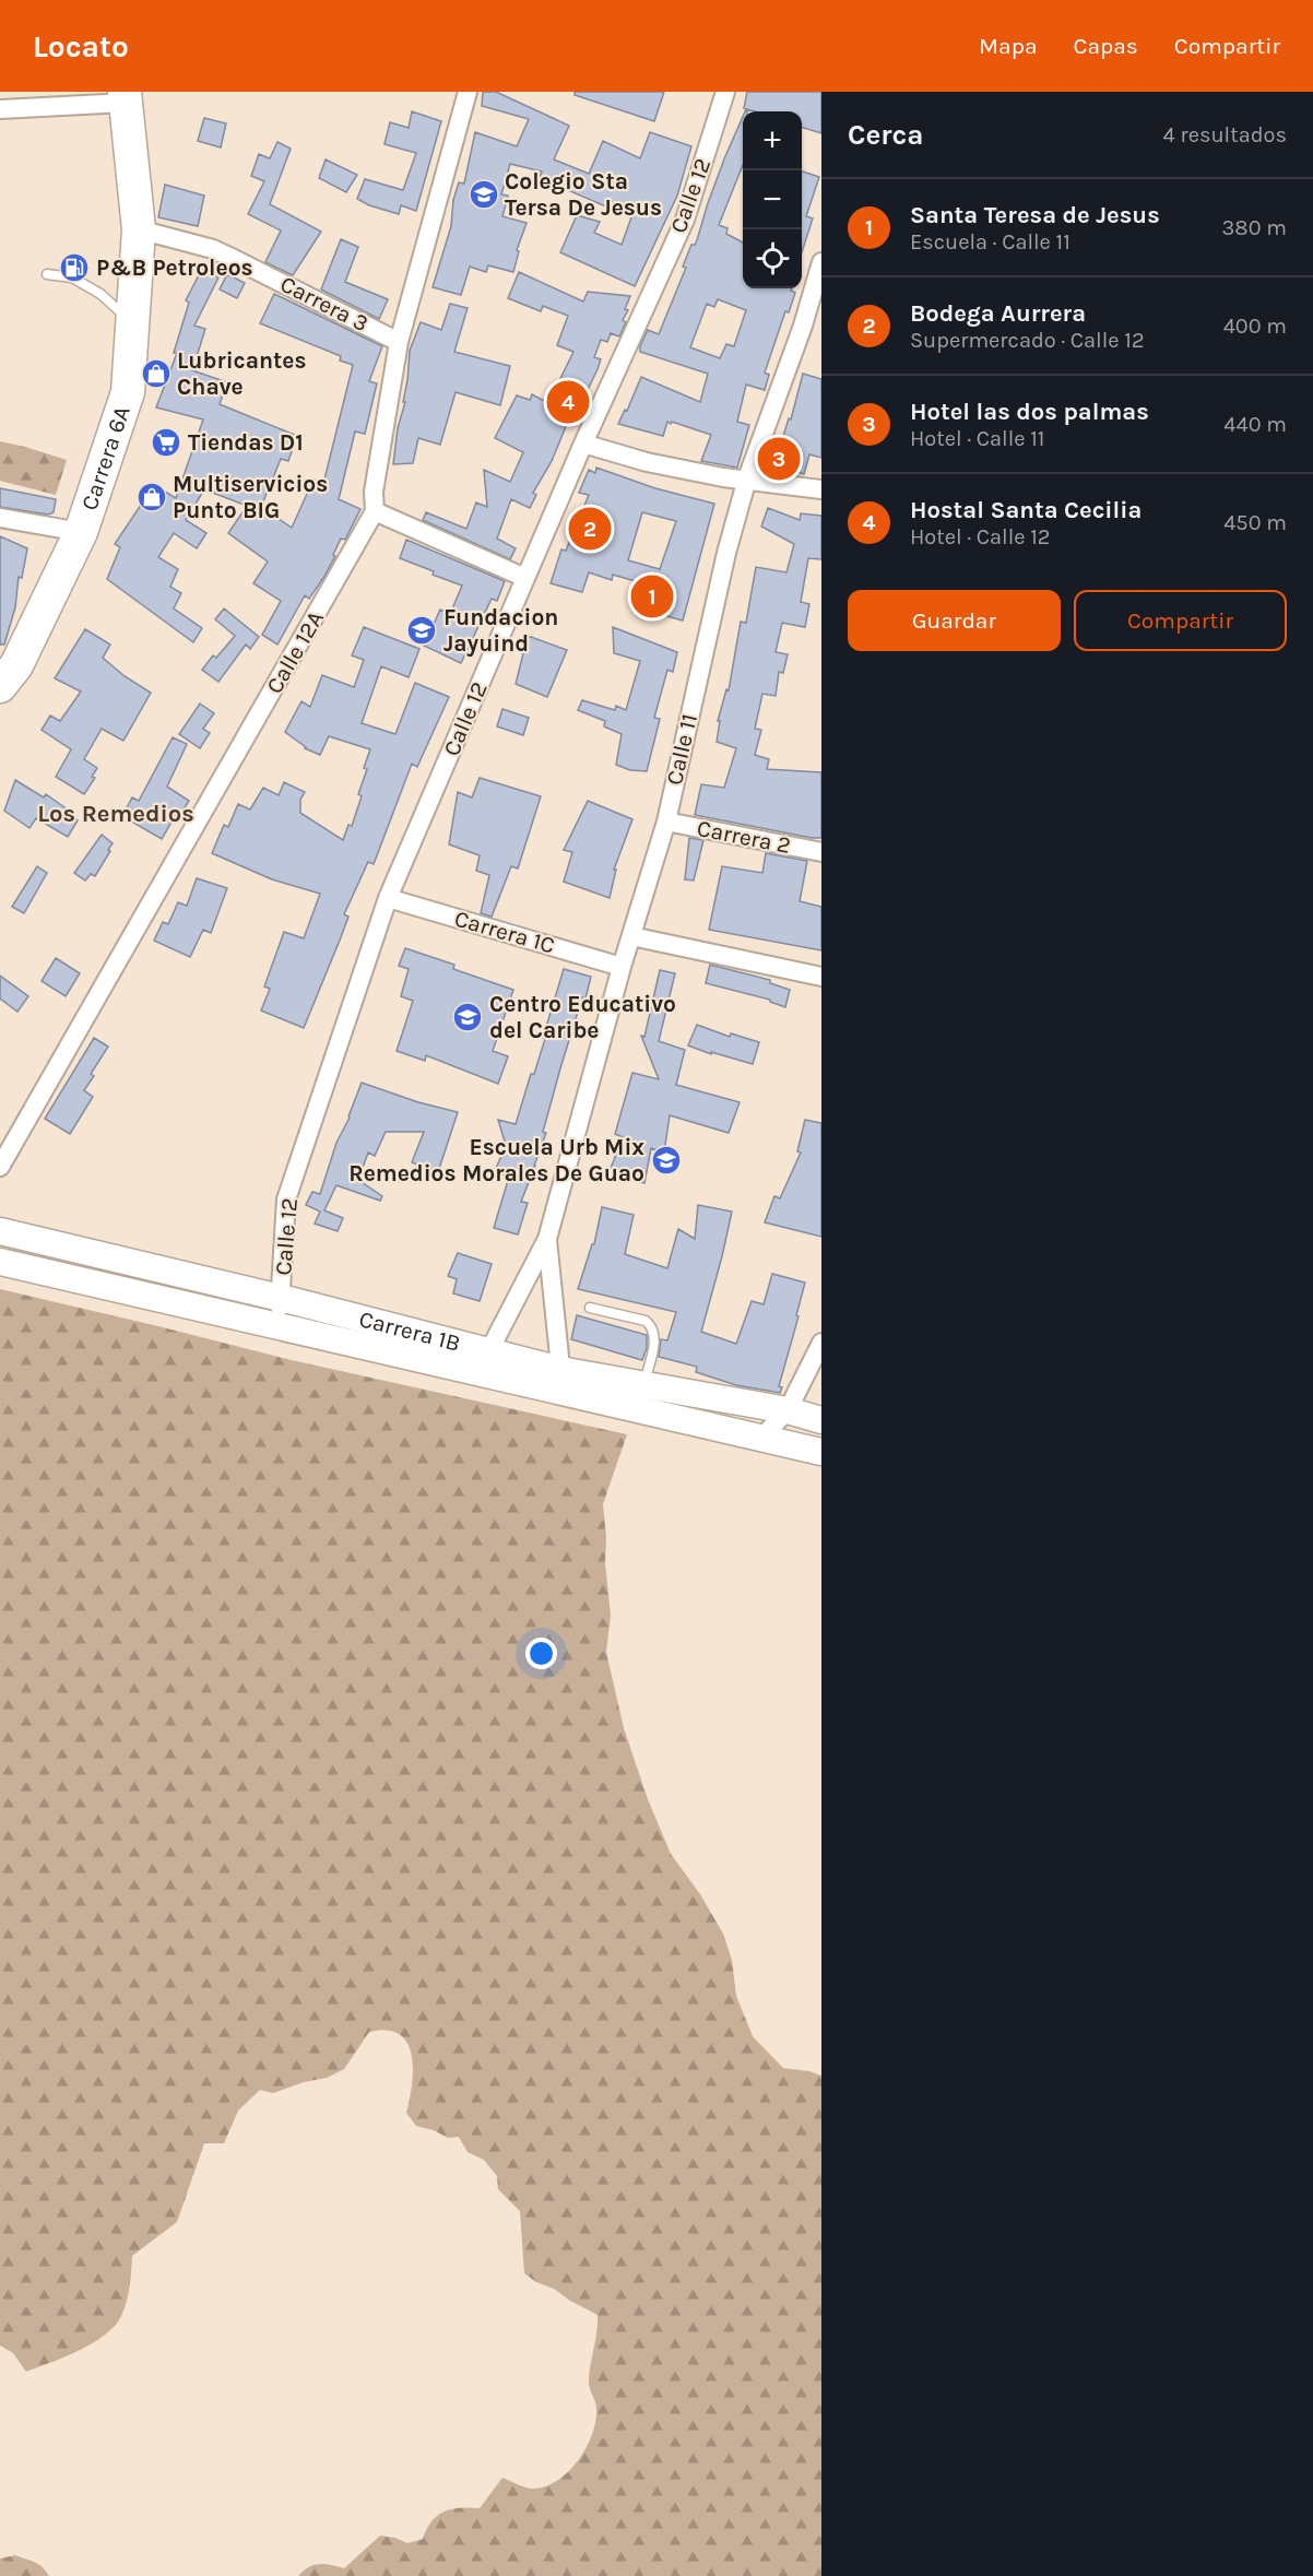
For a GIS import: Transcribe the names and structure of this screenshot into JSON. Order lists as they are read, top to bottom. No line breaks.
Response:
{"streets":{"highway":["Carrera 6A"],"street":["Calle 12","Carrera 3","Calle 12A","Calle 11","Carrera 2","Carrera 1C","Carrera 1B"]},"crossings":[["Calle 12","Carrera 1C"],["Calle 12","Carrera 1B"],["Carrera 3","Carrera 6A"],["Carrera 3","Calle 12A"],["Calle 11","Carrera 2"],["Calle 11","Carrera 1C"]],"districts":["Los Remedios"],"places":{"school or university":["Colegio Sta Tersa De Jesus","Fundacion Jayuind","Centro Educativo del Caribe","Escuela Urb Mix Remedios Morales De Guao"],"fuel station":["P&B Petroleos"],"shop":["Lubricantes Chave","Multiservicios Punto BIG"],"supermarket":["Tiendas D1"]},"page":{"header":"Locato","nav":["Mapa","Capas","Compartir"],"heading":["Cerca","4 resultados"],"map_buttons":["+","−"],"list":[{"mark":"1","name":"Santa Teresa de Jesus","note":"Escuela · Calle 11","value":"380 m"},{"mark":"2","name":"Bodega Aurrera","note":"Supermercado · Calle 12","value":"400 m"},{"mark":"3","name":"Hotel las dos palmas","note":"Hotel · Calle 11","value":"440 m"},{"mark":"4","name":"Hostal Santa Cecilia","note":"Hotel · Calle 12","value":"450 m"}],"pins":["4","3","2","1"],"buttons":["Guardar","Compartir"]}}
